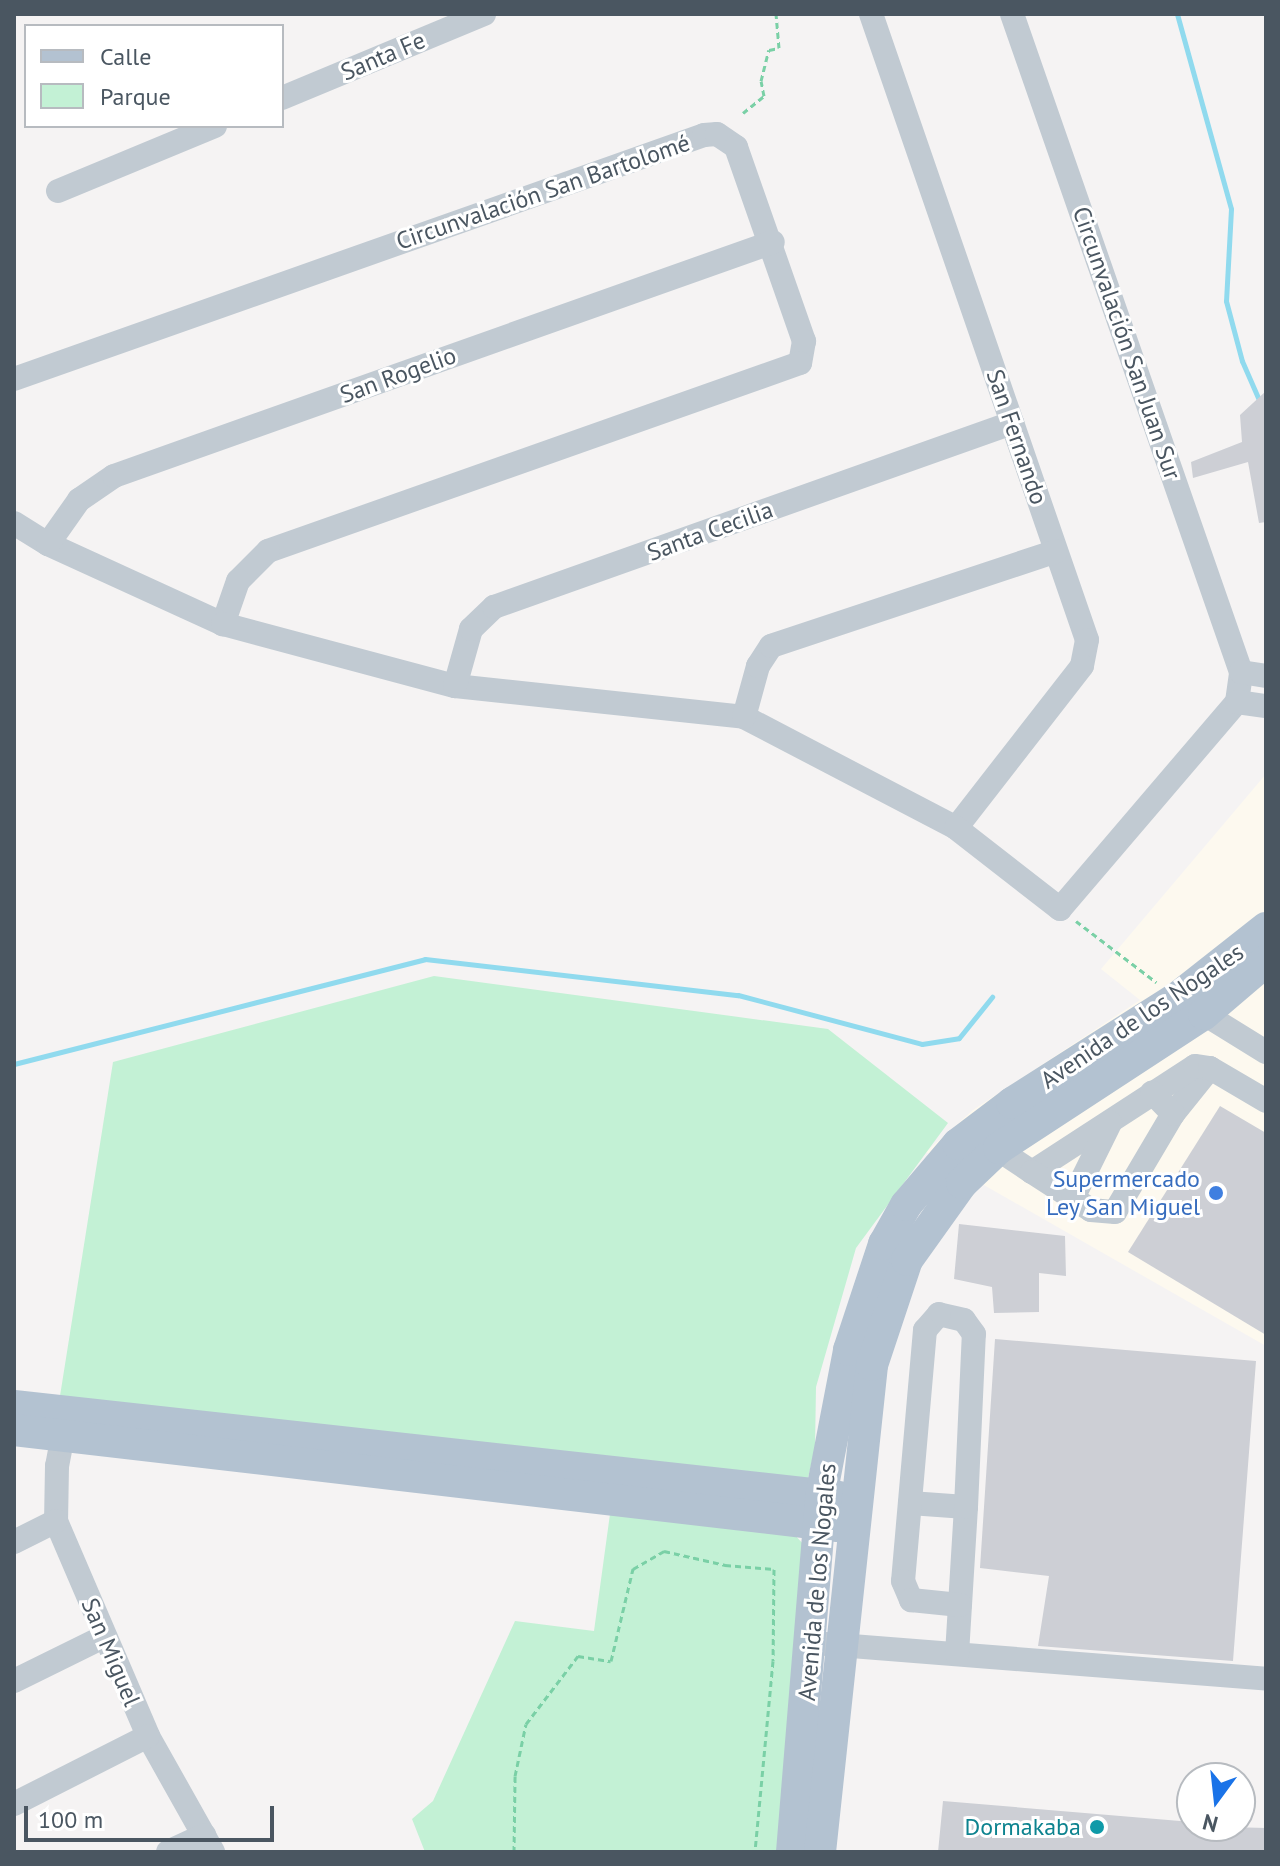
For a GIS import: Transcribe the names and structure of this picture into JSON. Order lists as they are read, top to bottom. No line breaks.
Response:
{"streets":{"main road":["Avenida de los Nogales"],"street":["Santa Fe","Circunvalación San Bartolomé","Circunvalación San Juan Sur","San Rogelio","San Fernando","Santa Cecilia","San Miguel"]},"crossings":[["Circunvalación San Bartolomé","San Rogelio"],["San Fernando","Santa Cecilia"]],"places":["Supermercado Ley San Miguel","Dormakaba"],"legend":["Calle","Parque"],"scale_bar":"100 m","north":"bottom"}
